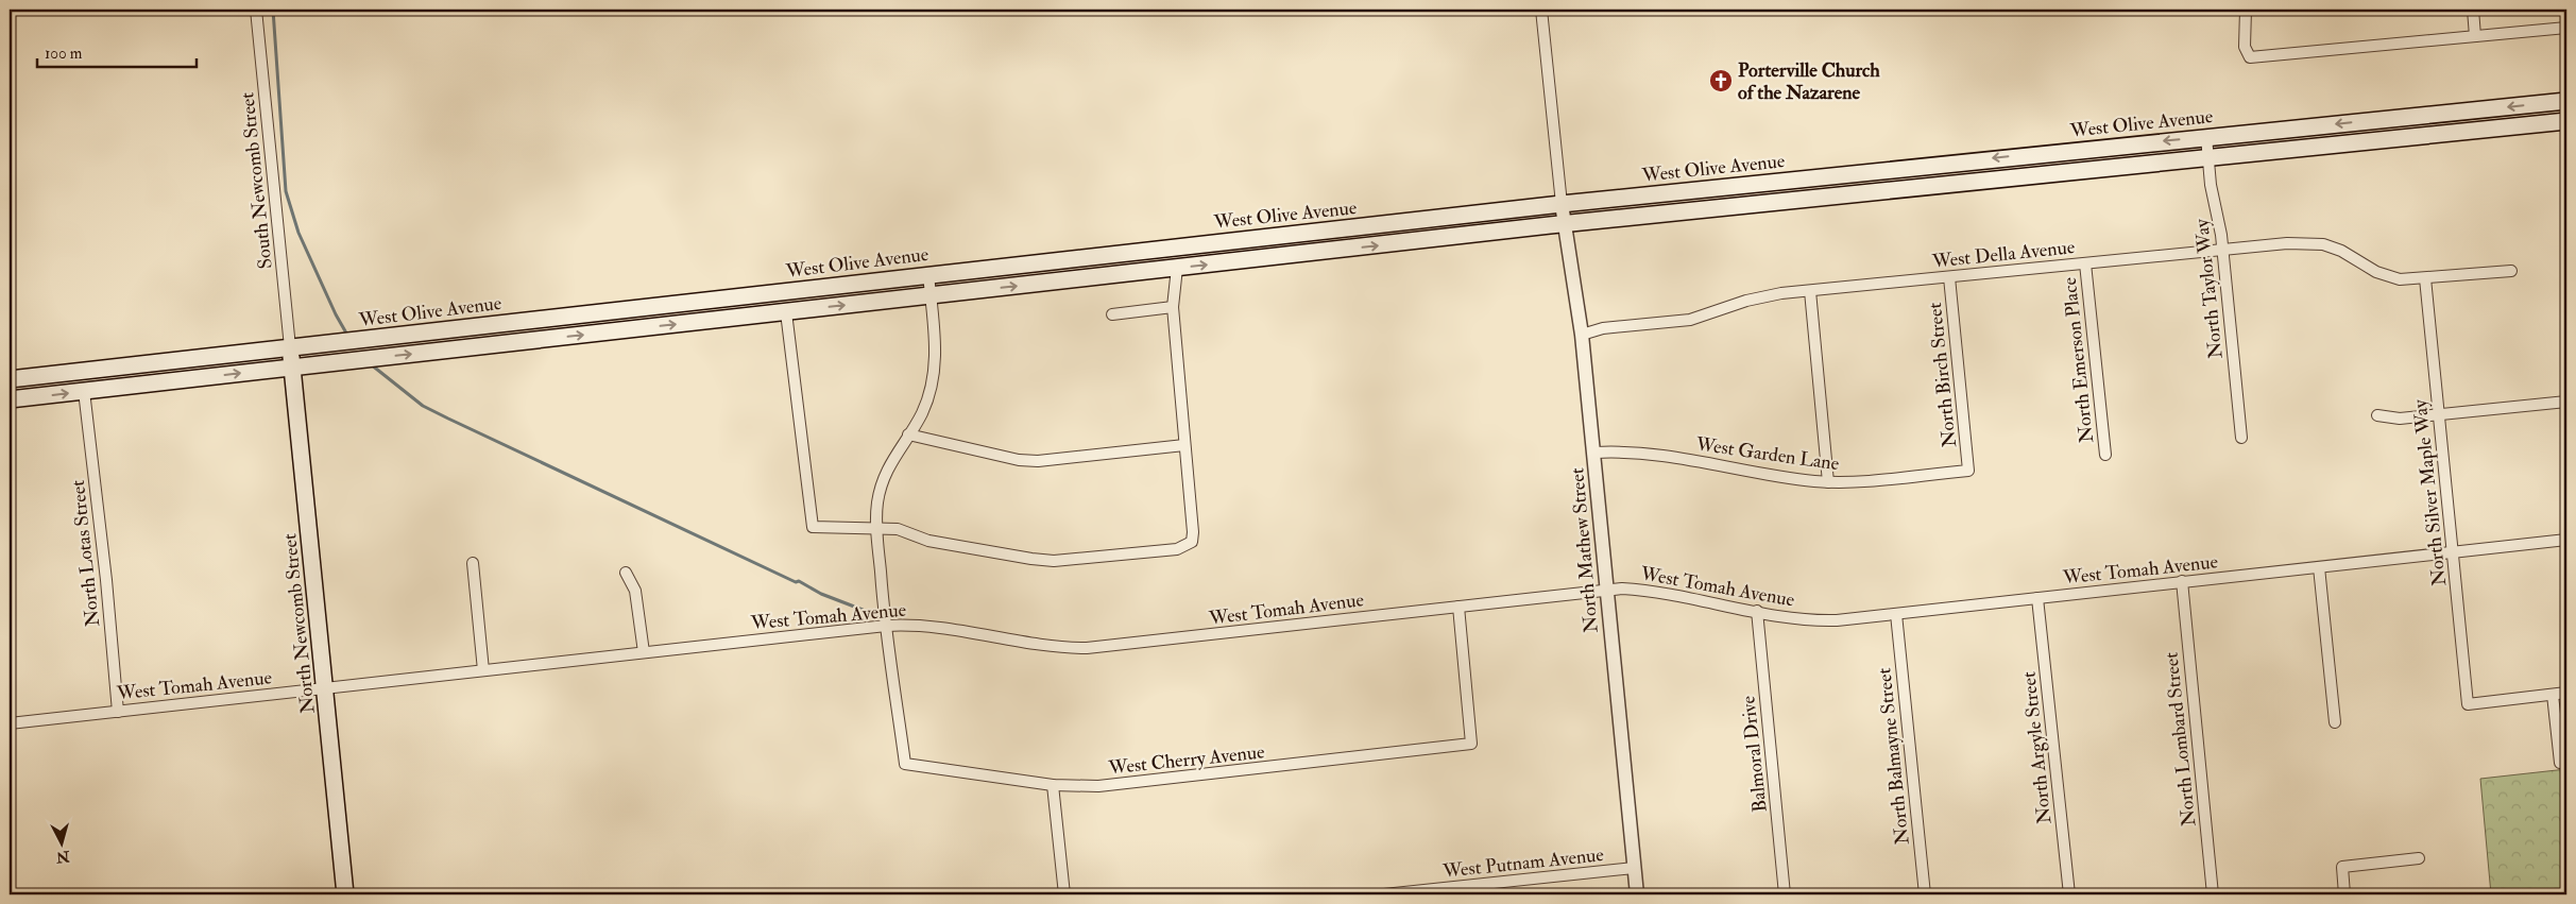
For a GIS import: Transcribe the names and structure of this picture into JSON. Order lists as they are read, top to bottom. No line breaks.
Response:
{"streets":{"main road":["West Olive Avenue","North Newcomb Street"],"street":["South Newcomb Street","West Della Avenue","North Taylor Way","North Emerson Place","North Birch Street","West Garden Lane","North Silver Maple Way","North Mathew Street","North Lotas Street","West Tomah Avenue","North Lombard Street","North Argyle Street","Balmoral Drive","North Balmayne Street","West Cherry Avenue","West Putnam Avenue"]},"crossings":[["West Olive Avenue","South Newcomb Street"],["West Olive Avenue","North Taylor Way"],["West Olive Avenue","North Mathew Street"],["West Olive Avenue","North Newcomb Street"],["South Newcomb Street","North Newcomb Street"],["West Della Avenue","North Taylor Way"],["West Della Avenue","North Emerson Place"],["West Della Avenue","North Birch Street"],["West Della Avenue","North Silver Maple Way"],["West Della Avenue","North Mathew Street"],["North Birch Street","West Garden Lane"],["West Garden Lane","North Mathew Street"],["North Silver Maple Way","West Tomah Avenue"],["North Mathew Street","West Tomah Avenue"],["North Mathew Street","West Putnam Avenue"],["North Lotas Street","West Tomah Avenue"],["West Tomah Avenue","North Newcomb Street"],["West Tomah Avenue","North Lombard Street"],["West Tomah Avenue","North Argyle Street"],["West Tomah Avenue","Balmoral Drive"],["West Tomah Avenue","North Balmayne Street"],["West Tomah Avenue","West Cherry Avenue"]],"places":{"church":["Porterville Church of the Nazarene"]},"scale_bar":"100 m","north":"bottom"}
